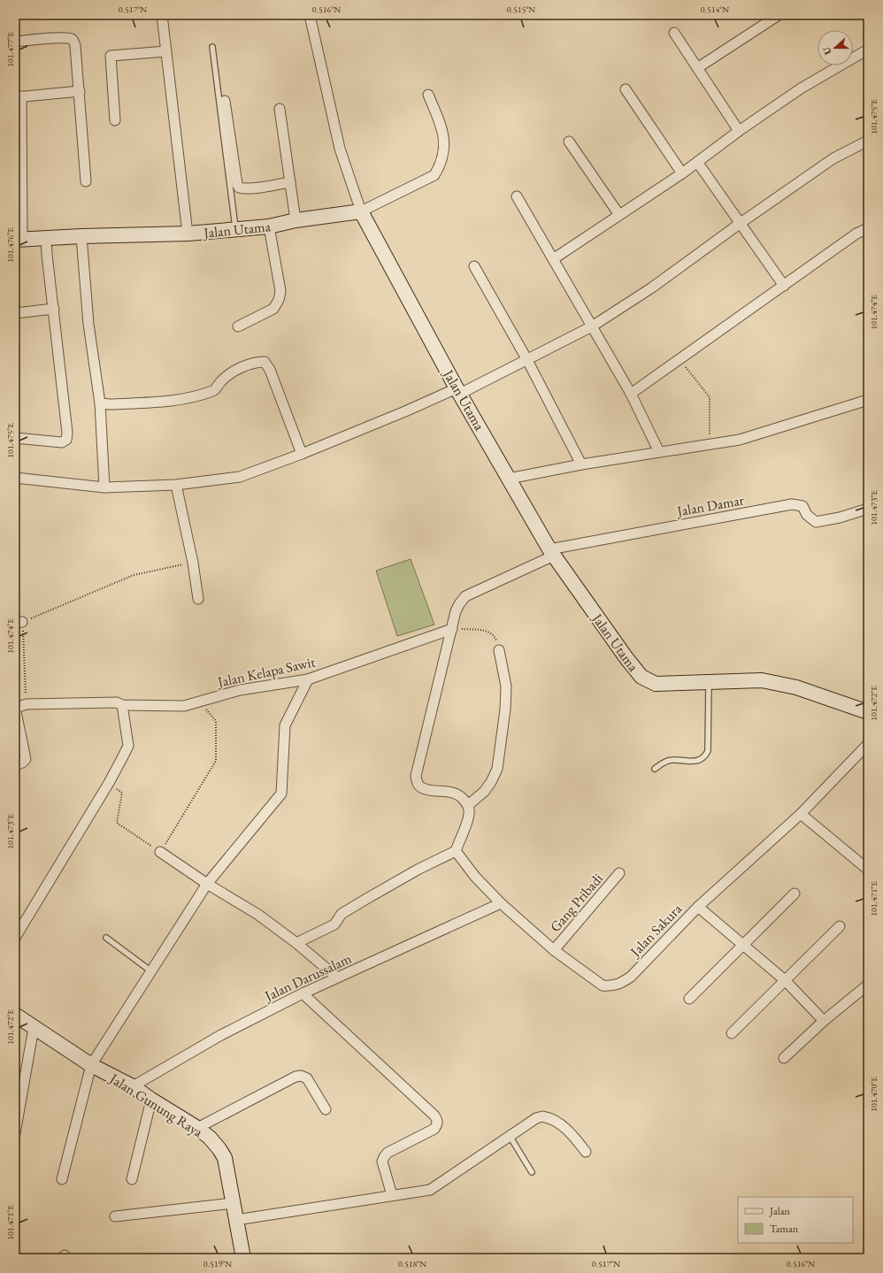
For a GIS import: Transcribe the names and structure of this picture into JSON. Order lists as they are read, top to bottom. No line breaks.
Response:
{"streets":{"street":["Jalan Utama","Jalan Damar","Jalan Kelapa Sawit","Gang Pribadi","Jalan Sakura","Jalan Darussalam","Jalan Gunung Raya"]},"crossings":[["Jalan Utama","Jalan Damar"],["Gang Pribadi","Jalan Sakura"],["Jalan Sakura","Jalan Darussalam"],["Jalan Darussalam","Jalan Gunung Raya"]],"legend":["Jalan","Taman"],"north":"left","coordinates":["0.517°N","0.516°N","0.515°N","0.514°N","101.477°E","101.475°E","101.476°E","101.474°E","101.473°E","101.472°E","101.471°E","101.470°E","0.519°N","0.518°N"]}
